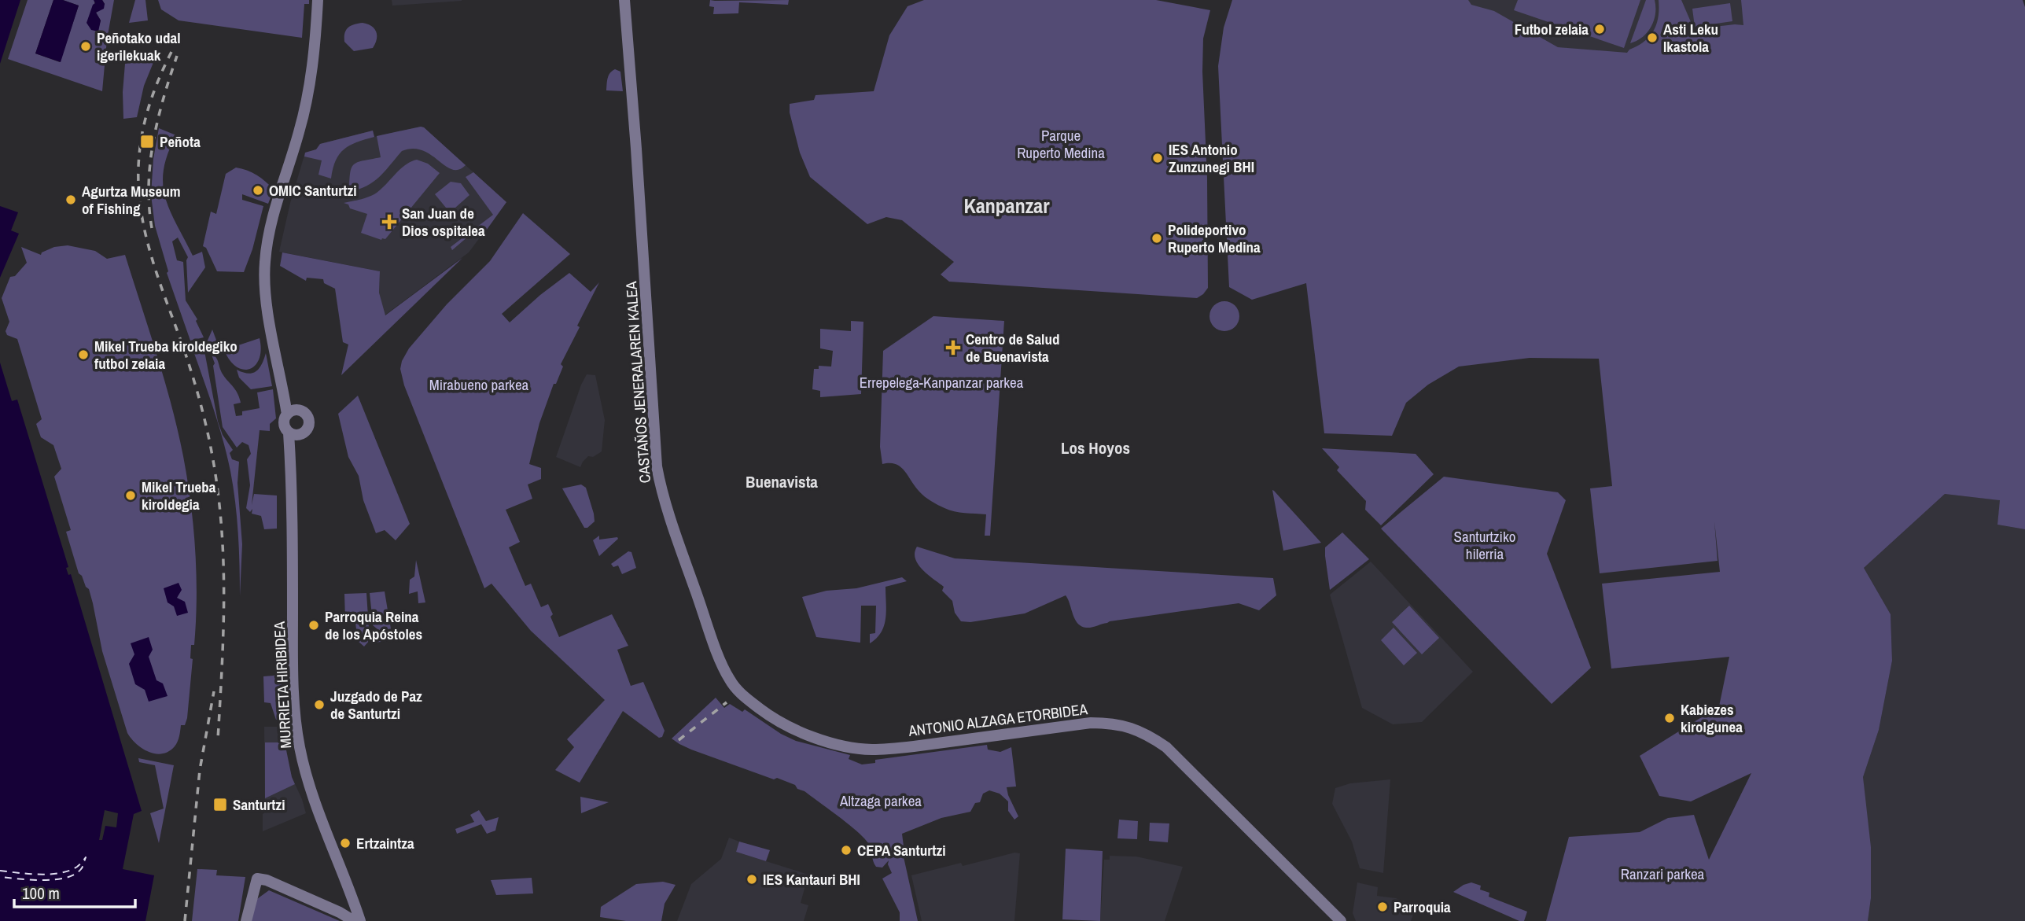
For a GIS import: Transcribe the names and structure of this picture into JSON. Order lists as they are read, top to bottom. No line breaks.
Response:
{"streets":{"street":["CASTAÑOS JENERALAREN KALEA","MURRIETA HIRIBIDEA","ANTONIO ALZAGA ETORBIDEA"]},"crossings":[["CASTAÑOS JENERALAREN KALEA","ANTONIO ALZAGA ETORBIDEA"]],"districts":["Kanpanzar","Los Hoyos","Buenavista"],"parks":["Parque Ruperto Medina","Errepelega-Kanpanzar parkea","Mirabueno parkea","Santurtziko hilerria","Altzaga parkea","Ranzari parkea"],"places":{"other":["Futbol zelaia","Asti Leku Ikastola","Peñotako udal igerilekuak","IES Antonio Zunzunegi BHI","OMIC Santurtzi","Agurtza Museum of Fishing","Polideportivo Ruperto Medina","Mikel Trueba kiroldegiko futbol zelaia","Mikel Trueba kiroldegia","Parroquia Reina de los Apóstoles","Juzgado de Paz de Santurtzi","Kabiezes kirolgunea","Ertzaintza","CEPA Santurtzi","IES Kantauri BHI","Parroquia"],"transit":["Peñota","Santurtzi"],"health":["San Juan de Dios ospitalea","Centro de Salud de Buenavista"]},"scale_bar":"100 m"}
